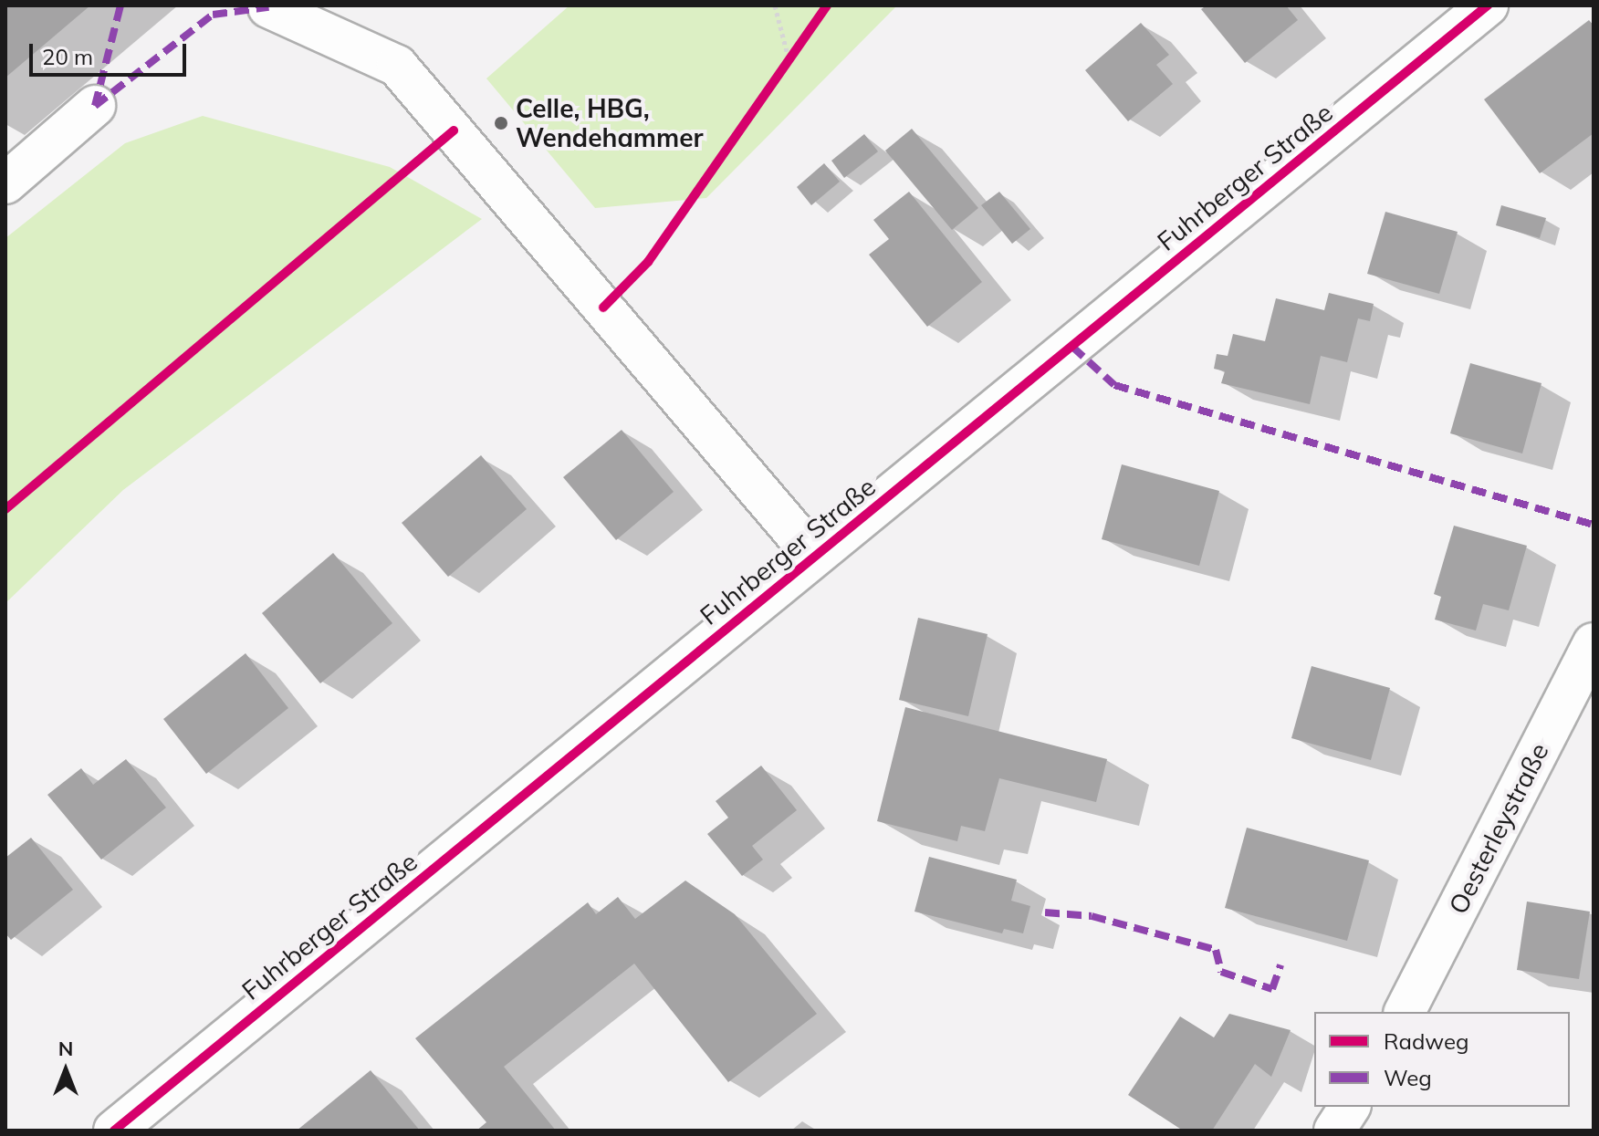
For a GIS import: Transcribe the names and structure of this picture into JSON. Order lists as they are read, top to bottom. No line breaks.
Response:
{"streets":{"main road":["Fuhrberger Straße","Oesterleystraße"]},"places":["Celle, HBG, Wendehammer"],"legend":["Radweg","Weg"],"scale_bar":"20 m","north":"top"}
